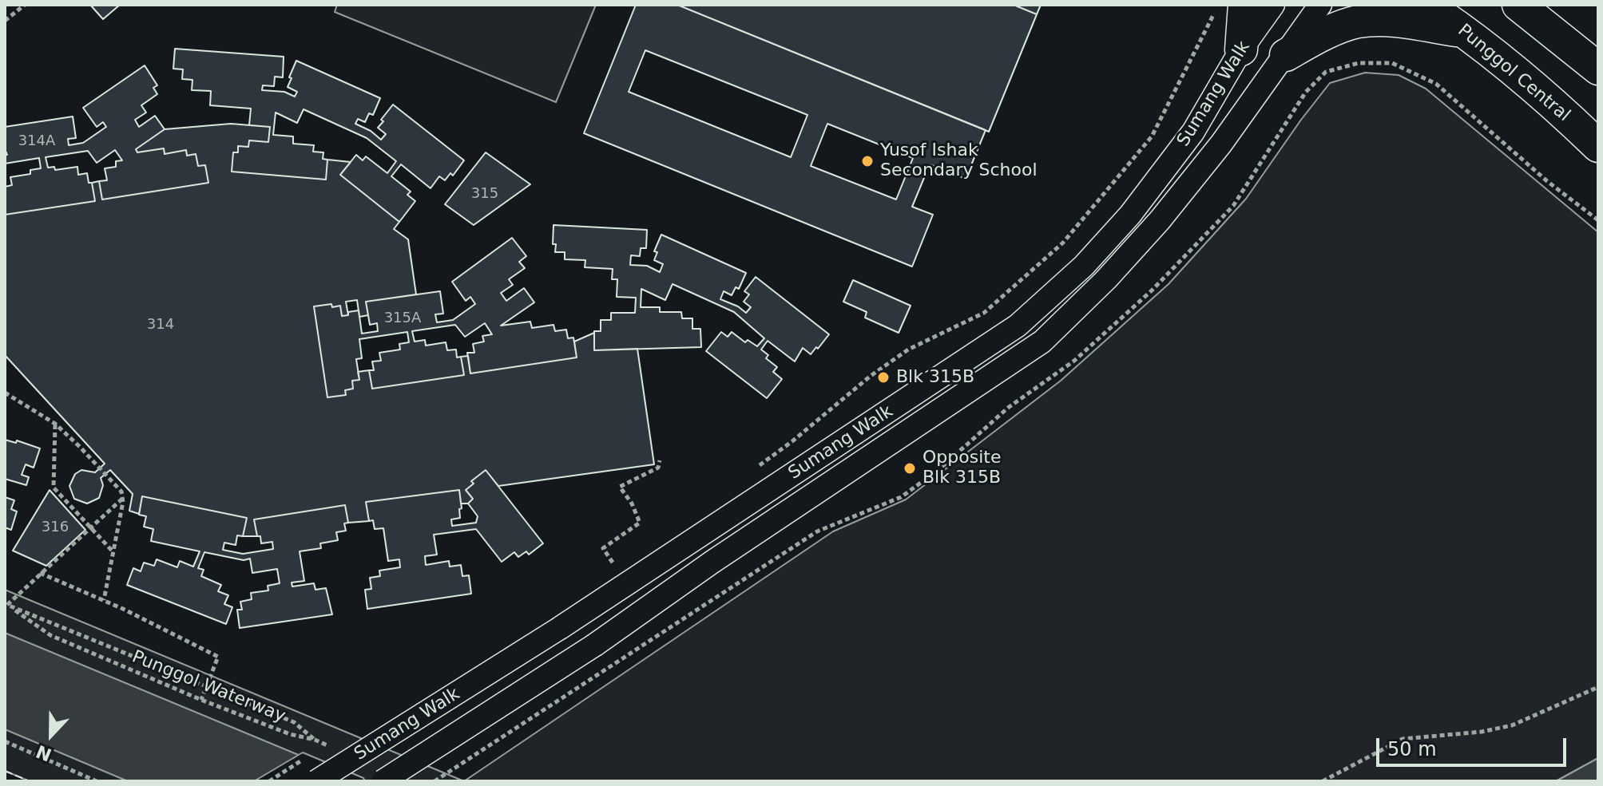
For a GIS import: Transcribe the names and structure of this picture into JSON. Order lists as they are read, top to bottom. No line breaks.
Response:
{"streets":{"main road":["Punggol Central"],"street":["Sumang Walk"],"path":["Punggol Waterway"]},"places":["Yusof Ishak Secondary School","Blk 315B","Opposite Blk 315B"],"house_numbers":["314A","315","315A","314","316"],"scale_bar":"50 m","north":"bottom"}
